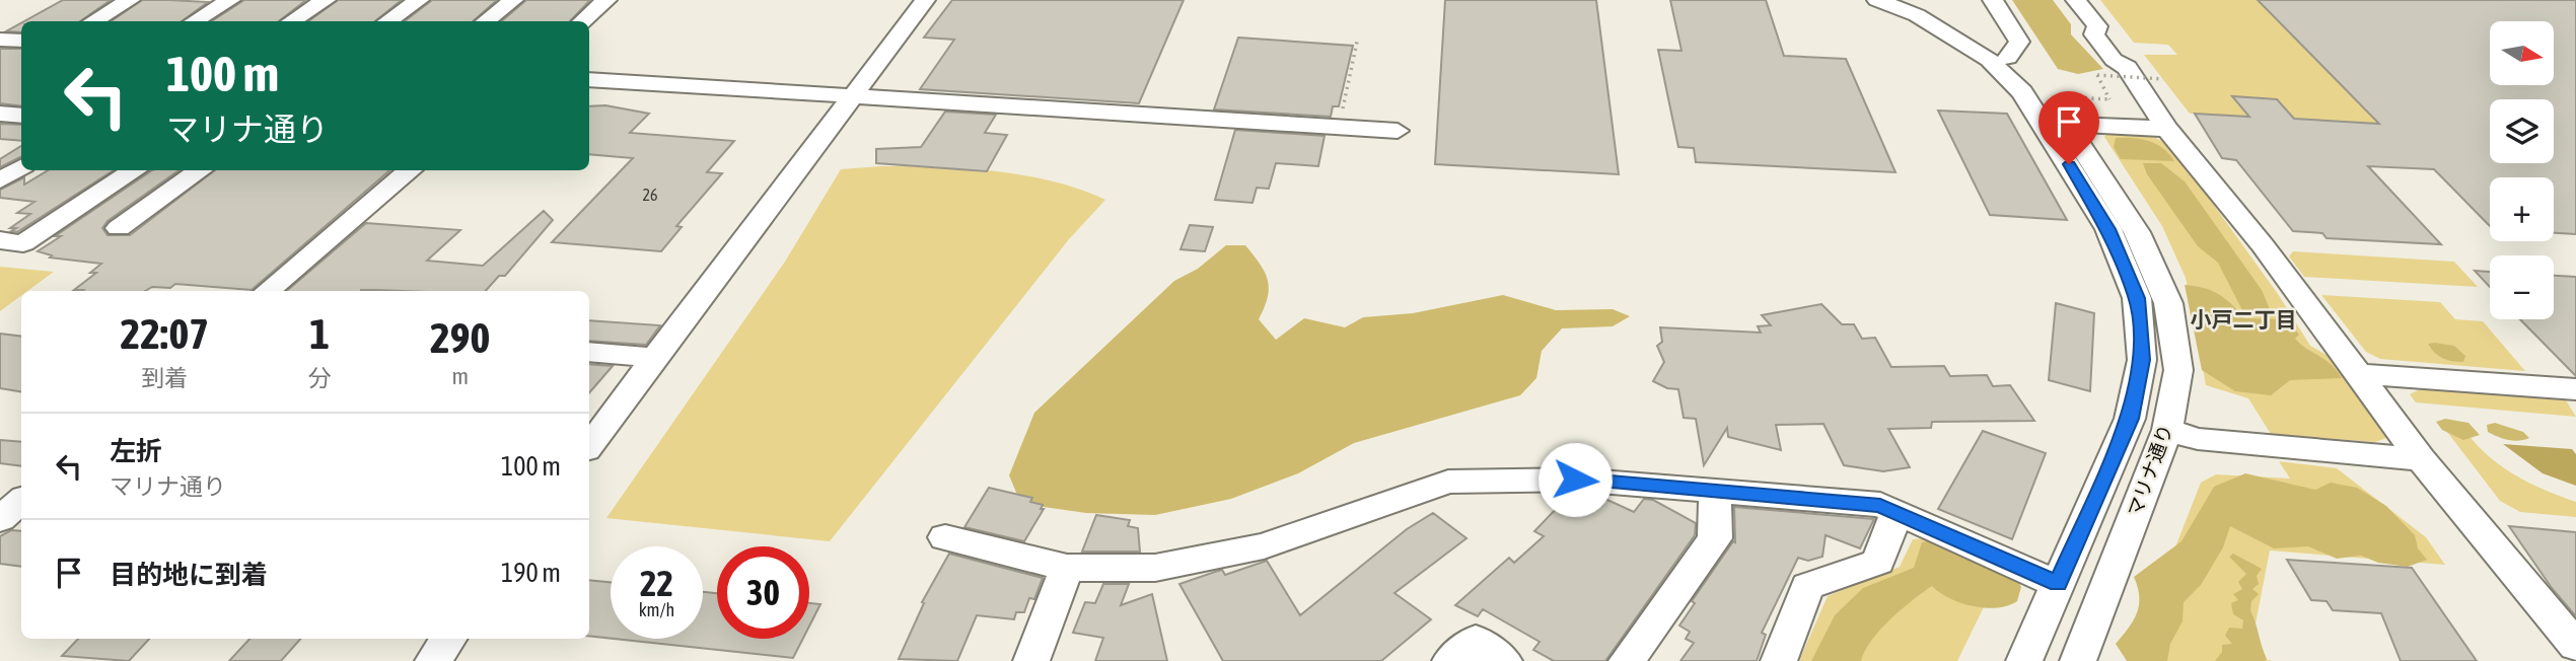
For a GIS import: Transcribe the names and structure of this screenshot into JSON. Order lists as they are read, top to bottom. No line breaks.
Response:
{"streets":{"street":["マリナ通り"]},"districts":["小戸二丁目"],"house_numbers":["26"],"north":"right","page":{"map_buttons":["+","−"],"turn":["100 m","マリナ通り"],"eta":["22:07","到着","1","分","290","m"],"list":[{"name":"左折","note":"マリナ通り","value":"100 m"},{"name":"目的地に到着","value":"190 m"}],"speed":"22 km/h","limit":"30"}}
